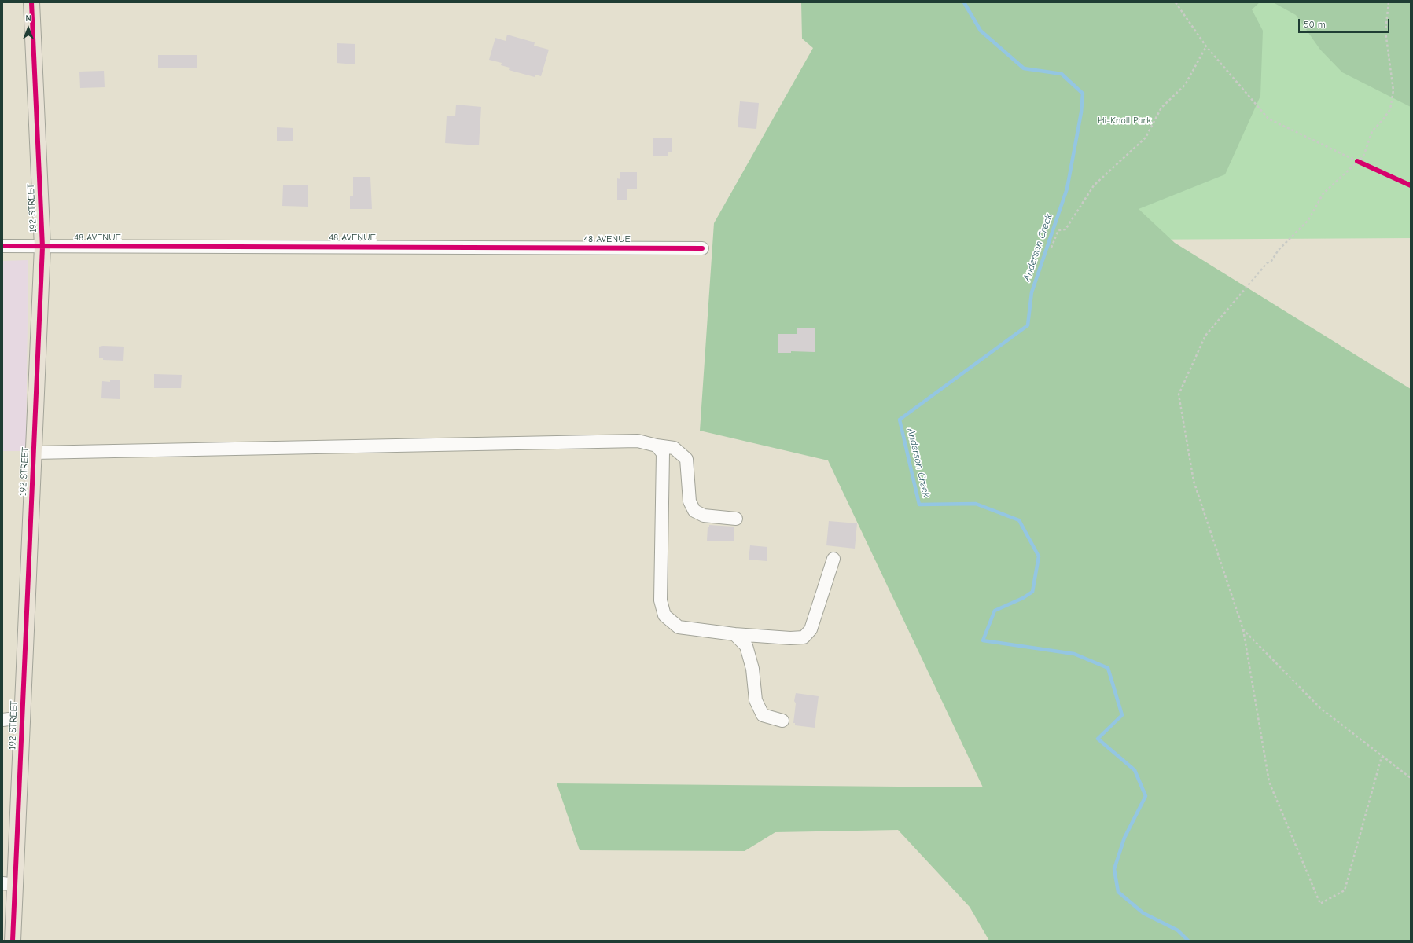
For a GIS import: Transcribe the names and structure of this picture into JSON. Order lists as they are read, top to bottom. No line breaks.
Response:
{"streets":{"main road":["192 STREET"],"street":["48 AVENUE"]},"crossings":[["192 STREET","48 AVENUE"]],"water":["Anderson Creek"],"parks":["Hi-Knoll Park"],"scale_bar":"50 m","north":"top"}
